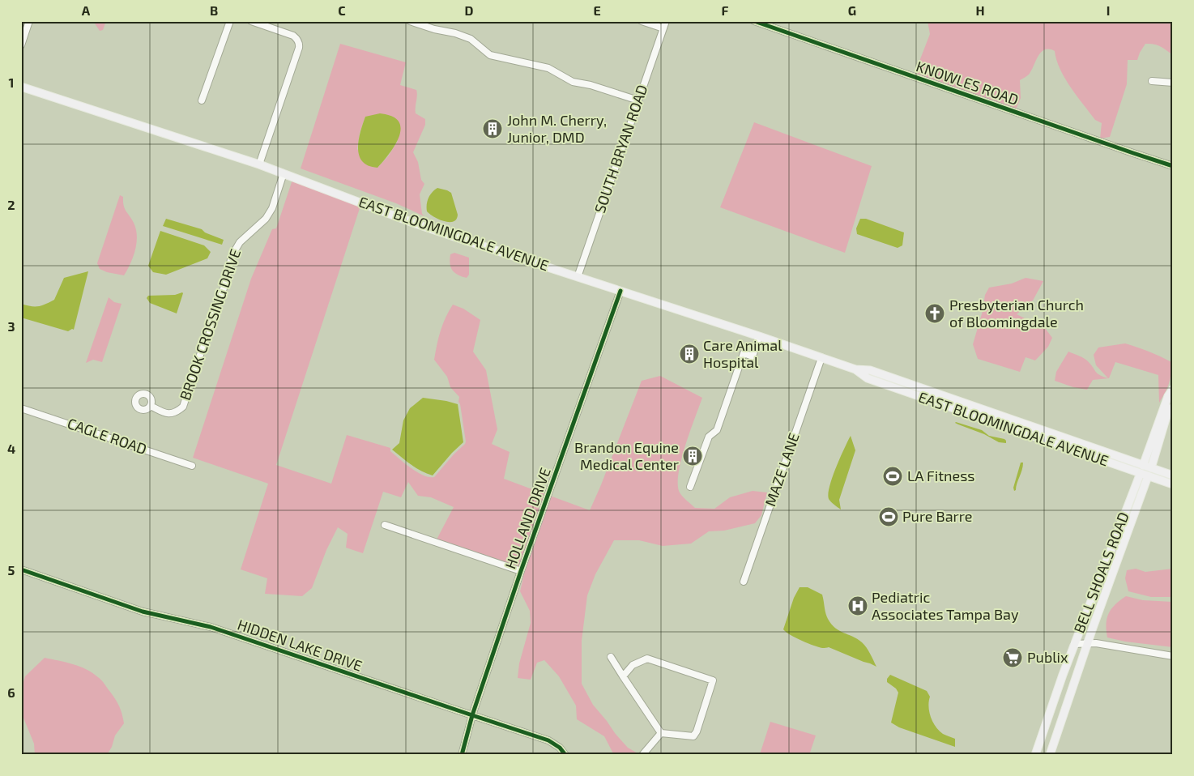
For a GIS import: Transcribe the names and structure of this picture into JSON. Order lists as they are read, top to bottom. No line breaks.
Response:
{"streets":{"main road":["EAST BLOOMINGDALE AVENUE","BELL SHOALS ROAD"],"street":["KNOWLES ROAD","SOUTH BRYAN ROAD","BROOK CROSSING DRIVE","CAGLE ROAD","MAZE LANE","HOLLAND DRIVE","HIDDEN LAKE DRIVE"]},"crossings":[["SOUTH BRYAN ROAD","EAST BLOOMINGDALE AVENUE"],["EAST BLOOMINGDALE AVENUE","BROOK CROSSING DRIVE"],["EAST BLOOMINGDALE AVENUE","MAZE LANE"],["EAST BLOOMINGDALE AVENUE","HOLLAND DRIVE"],["EAST BLOOMINGDALE AVENUE","BELL SHOALS ROAD"],["HOLLAND DRIVE","HIDDEN LAKE DRIVE"]],"places":{"building":["John M. Cherry, Junior, DMD","Care Animal Hospital","Brandon Equine Medical Center"],"church":["Presbyterian Church of Bloomingdale"],"sports":["LA Fitness","Pure Barre"],"hospital":["Pediatric Associates Tampa Bay"],"supermarket":["Publix"]},"grid":{"columns":["A","B","C","D","E","F","G","H","I"],"rows":["1","2","3","4","5","6"]}}
